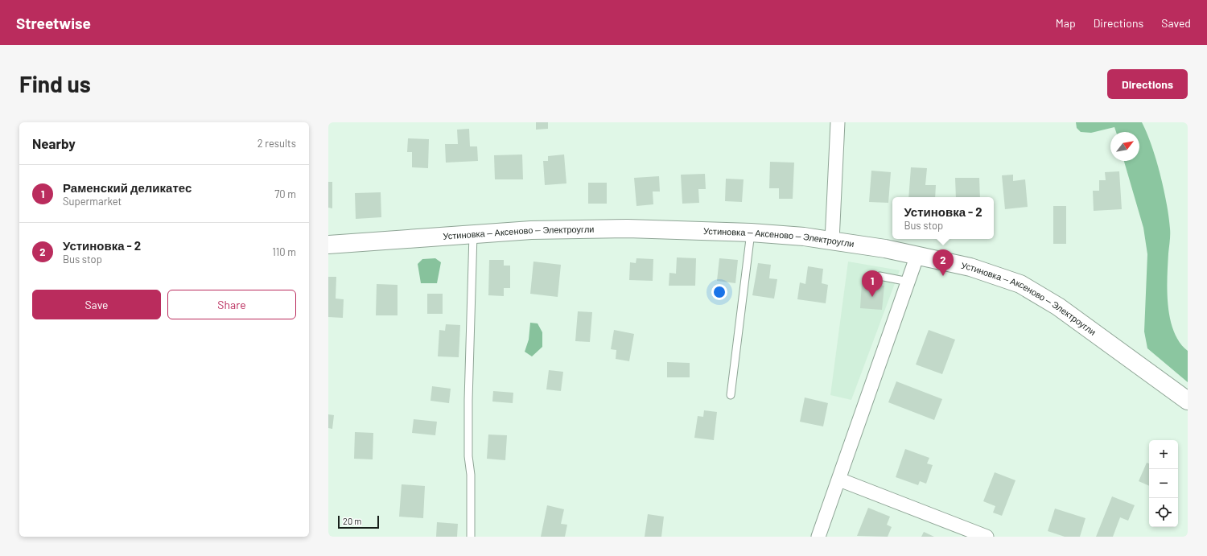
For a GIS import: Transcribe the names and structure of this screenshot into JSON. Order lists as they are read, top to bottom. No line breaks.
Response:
{"streets":{"main road":["Устиновка — Аксеново — Электроугли"]},"scale_bar":"20 m","north":"top right","page":{"header":"Streetwise","nav":["Map","Directions","Saved"],"buttons":["Directions",["Save","Share"]],"title":"Find us","heading":["Nearby","2 results"],"list":[{"mark":"1","name":"Раменский деликатес","note":"Supermarket","value":"70 m"},{"mark":"2","name":"Устиновка - 2","note":"Bus stop","value":"110 m"}],"popup":["Устиновка - 2","Bus stop"],"pins":["2","1"],"map_buttons":["+","−"],"scale":"20 m"}}
